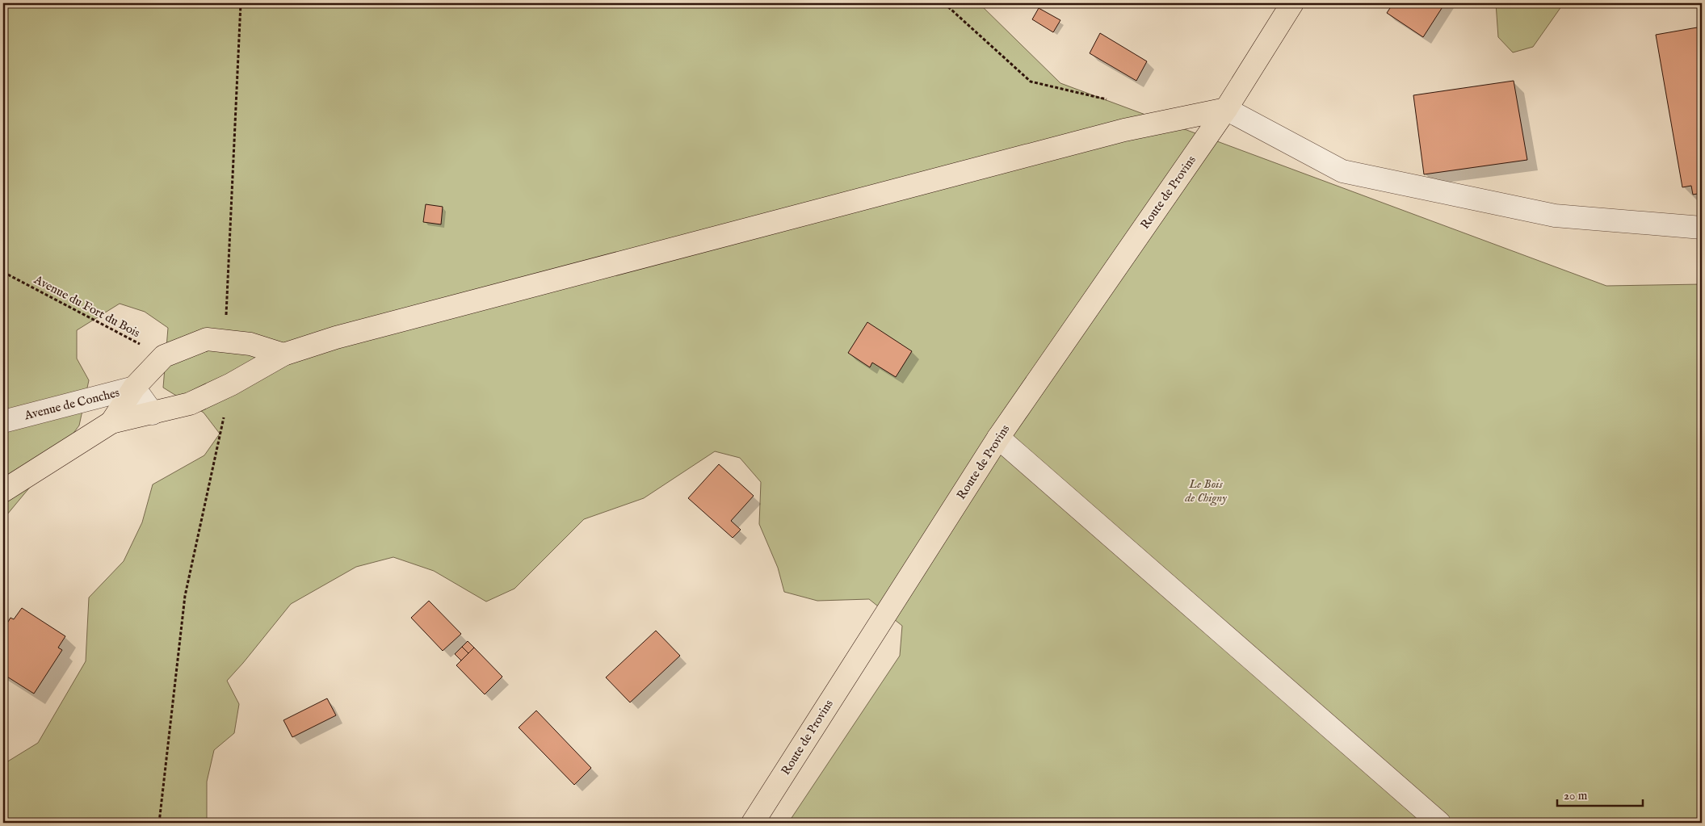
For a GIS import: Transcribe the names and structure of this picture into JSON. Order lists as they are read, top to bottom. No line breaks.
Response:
{"streets":{"main road":["Route de Provins"],"street":["Avenue de Conches"],"path":["Avenue du Fort du Bois"]},"parks":["Le Bois de Chigny"],"scale_bar":"20 m"}
